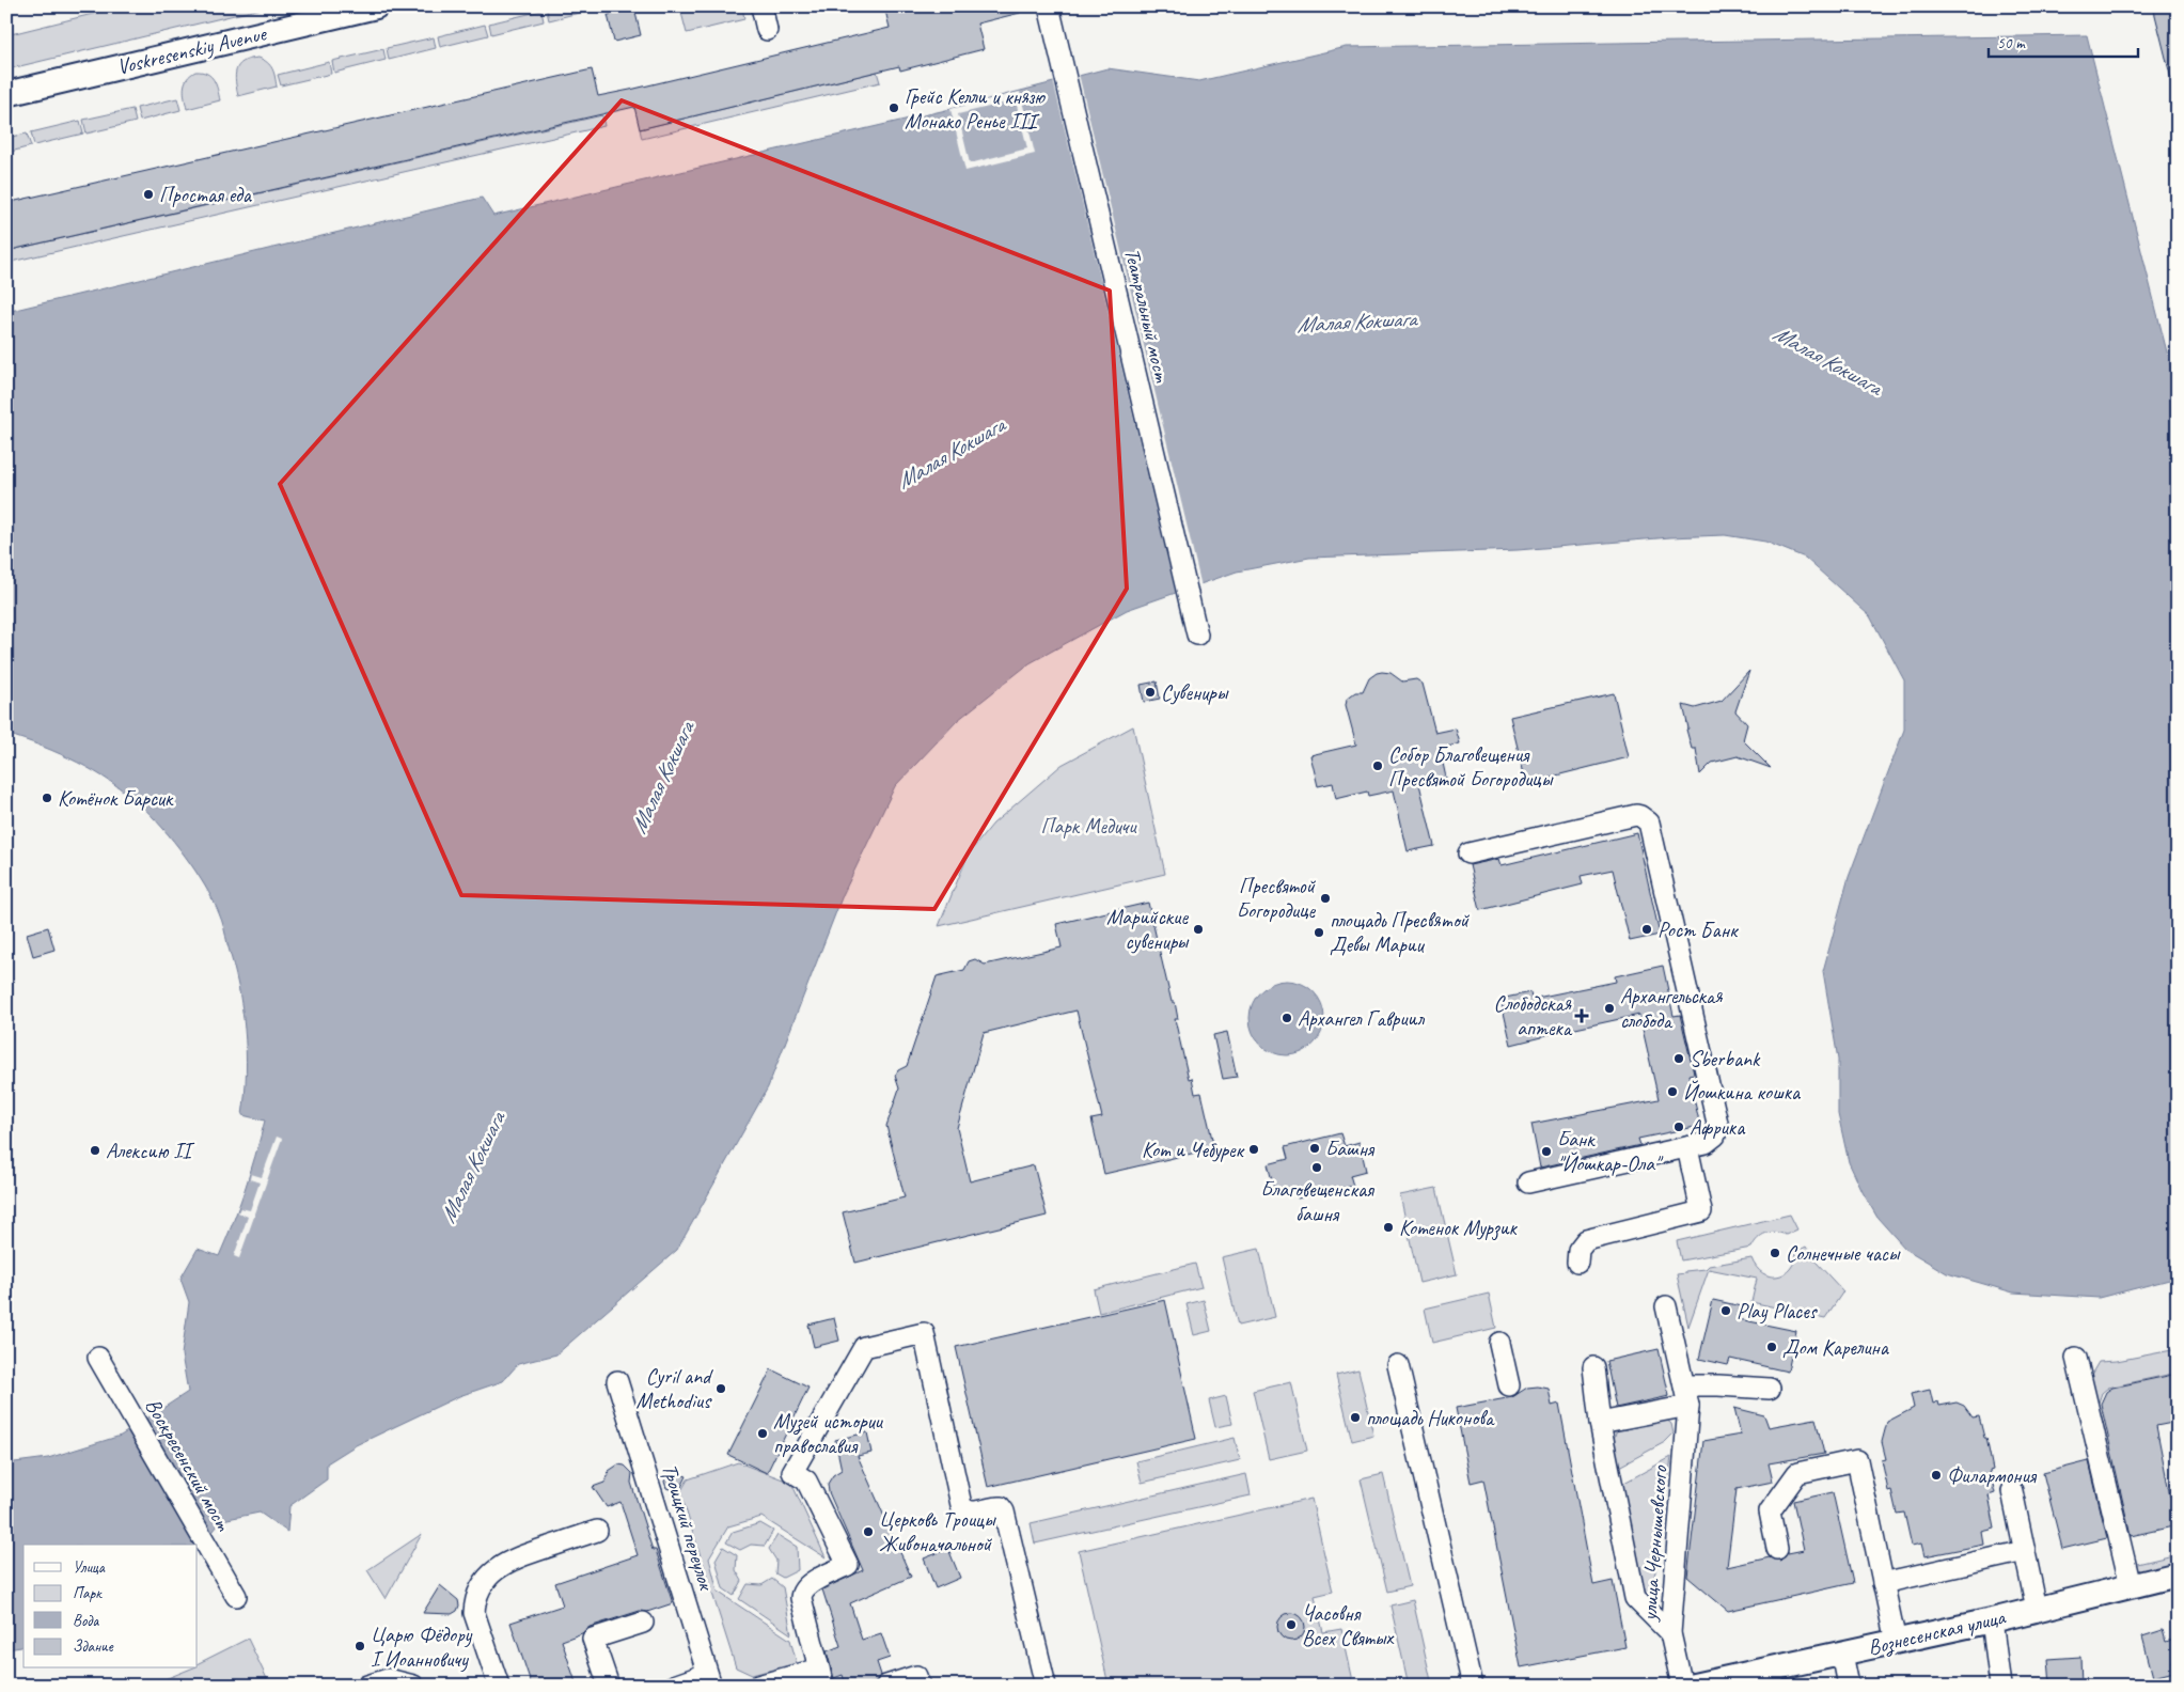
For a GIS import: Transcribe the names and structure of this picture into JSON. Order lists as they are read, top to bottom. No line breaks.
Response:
{"streets":{"main road":["Voskresenskiy Avenue","Вознесенская улица"],"street":["Театральный мост","Воскресенский мост","Троицкий переулок","улица Чернышевского"]},"water":["Малая Кокшага"],"parks":["Парк Медичи"],"places":{"other":["Грейс Келли и князю Монако Ренье III","Простая еда","Сувениры","Собор Благовещения Пресвятой Богородицы","Котёнок Барсик","Пресвятой Богородице","Марийские сувениры","Рост Банк","площадь Пресвятой Девы Марии","Архангельская слобода","Архангел Гавриил","Sberbank","Йошкина кошка","Африка","Башня","Кот и Чебурек","Алексию II","Банк \"Йошкар-Ола\"","Благовещенская башня","Котенок Мурзик","Солнечные часы","Play Places","Дом Карелина","Cyril and Methodius","площадь Никонова","Музей истории православия","Филармония","Церковь Троицы Живоначальной","Часовня Всех Святых","Царю Фёдору I Иоанновичу"],"health":["Слободская аптека"]},"legend":["Улица","Парк","Вода","Здание"],"scale_bar":"50 m"}
